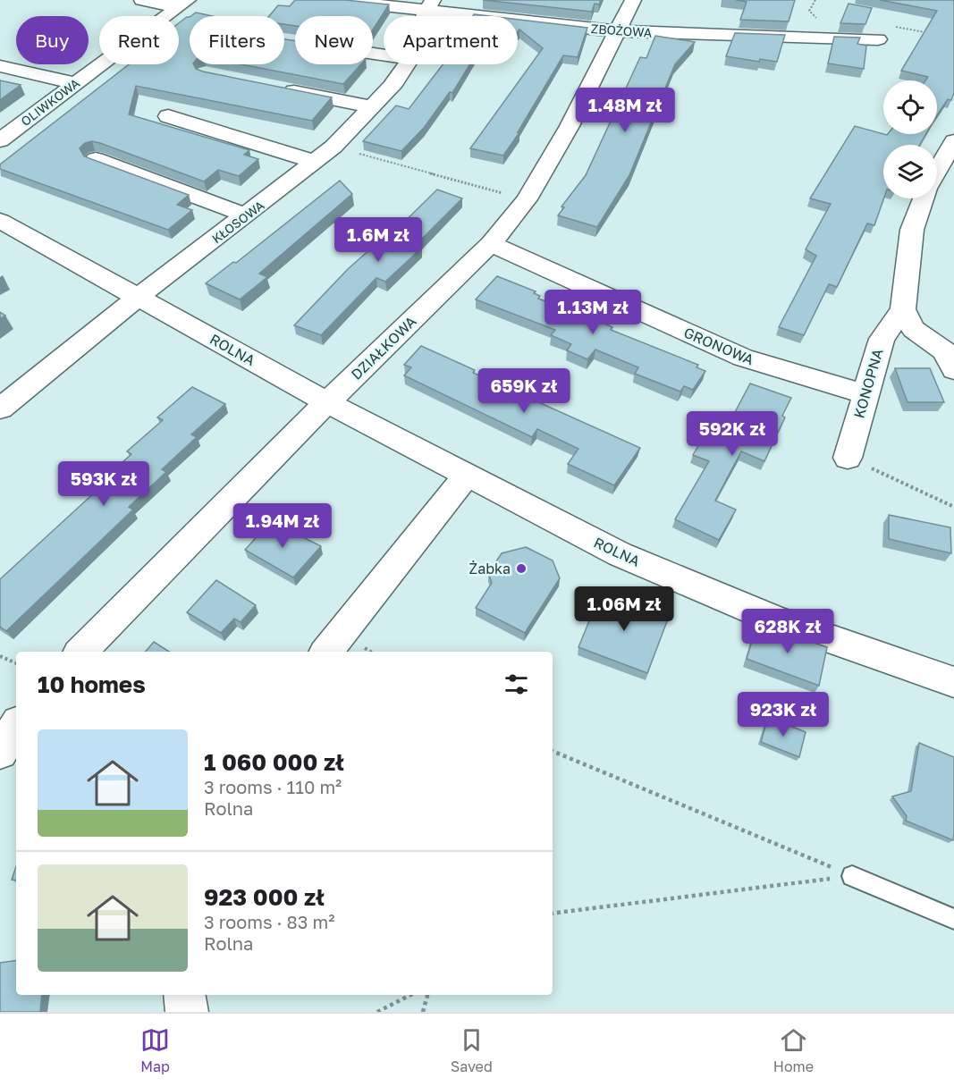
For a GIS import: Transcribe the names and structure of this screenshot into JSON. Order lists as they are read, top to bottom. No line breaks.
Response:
{"streets":{"street":["ZBOŻOWA","OLIWKOWA","KŁOSOWA","GRONOWA","DZIAŁKOWA","ROLNA","KONOPNA"]},"crossings":[["ZBOŻOWA","DZIAŁKOWA"],["KŁOSOWA","ROLNA"],["GRONOWA","DZIAŁKOWA"],["GRONOWA","KONOPNA"],["DZIAŁKOWA","ROLNA"]],"places":["Żabka"],"page":{"chip":["Buy","Rent","Filters","New","Apartment"],"price":["1.48M zł","1.6M zł","1.13M zł","659K zł","592K zł","593K zł","1.94M zł","1.06M zł","628K zł","923K zł"],"heading":"10 homes","list":[{"name":"1 060 000 zł","note":"3 rooms · 110 m² · Rolna"},{"name":"923 000 zł","note":"3 rooms · 83 m² · Rolna"}],"tabs":["Map","Saved","Home"]}}
